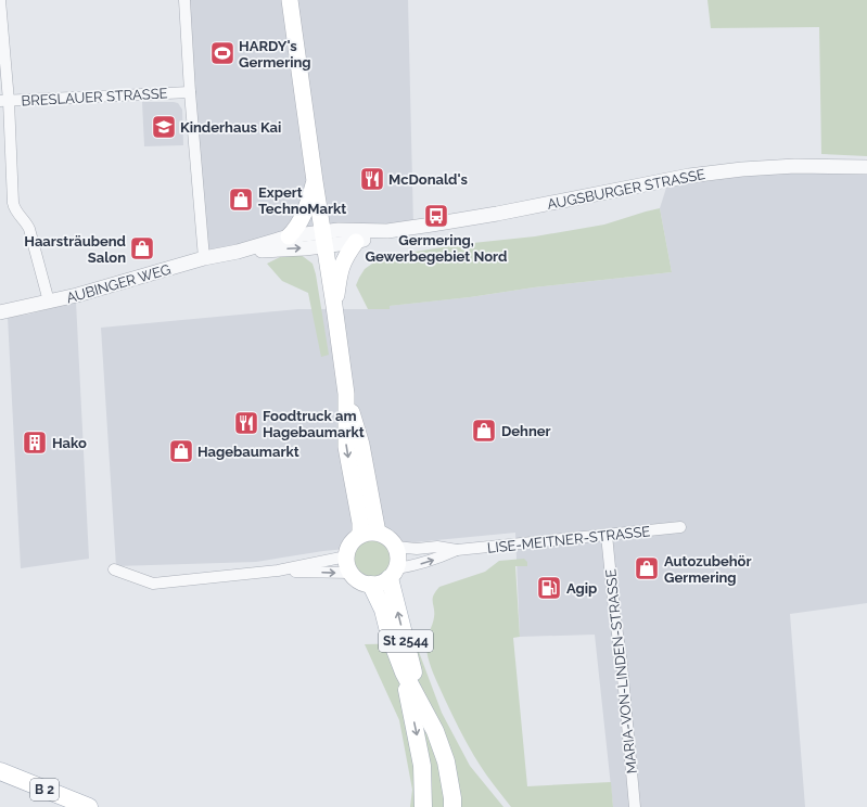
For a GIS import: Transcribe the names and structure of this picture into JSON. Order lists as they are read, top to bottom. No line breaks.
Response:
{"streets":{"main road":["St 2544","B 2"],"street":["BRESLAUER STRASSE","AUGSBURGER STRASSE","AUBINGER WEG","LISE-MEITNER-STRASSE","MARIA-VON-LINDEN-STRASSE"]},"crossings":[["AUGSBURGER STRASSE","AUBINGER WEG"],["LISE-MEITNER-STRASSE","St 2544"],["LISE-MEITNER-STRASSE","MARIA-VON-LINDEN-STRASSE"]],"places":{"sports":["HARDY's Germering"],"school or university":["Kinderhaus Kai"],"restaurant":["McDonald's","Foodtruck am Hagebaumarkt"],"shop":["Expert TechnoMarkt","Haarsträubend Salon","Dehner","Hagebaumarkt","Autozubehör Germering"],"bus stop":["Germering, Gewerbegebiet Nord"],"building":["Hako"],"fuel station":["Agip"]}}
